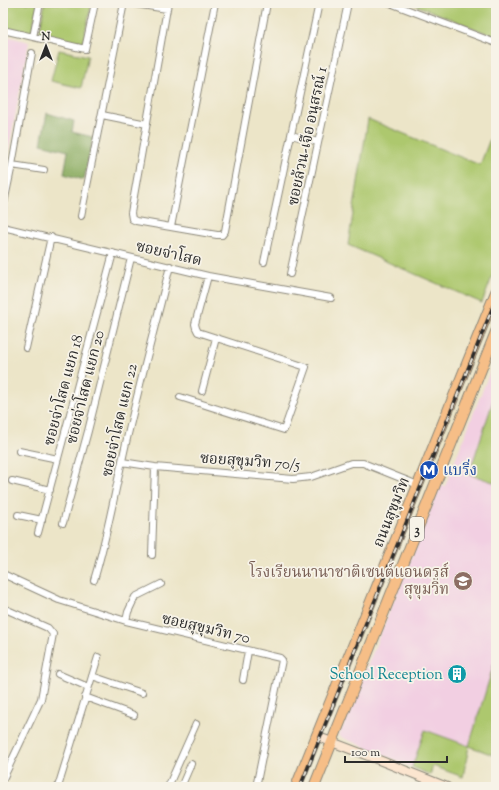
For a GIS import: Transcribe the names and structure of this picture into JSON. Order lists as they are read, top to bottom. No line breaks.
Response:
{"streets":{"highway":["ถนนสุขุมวิท","3"],"street":["ซอยล้วน-เจือ อนุสรณ์ 1","ซอยจ่าโสด","ซอยจ่าโสด แยก 20","ซอยจ่าโสด แยก 18","ซอยจ่าโสด แยก 22","ซอยสุขุมวิท 70/5","ซอยสุขุมวิท 70"]},"crossings":[["ซอยจ่าโสด","ซอยจ่าโสด แยก 20"],["ซอยจ่าโสด","ซอยจ่าโสด แยก 18"],["ซอยจ่าโสด","ซอยจ่าโสด แยก 22"],["ซอยจ่าโสด แยก 22","ซอยสุขุมวิท 70/5"],["ซอยสุขุมวิท 70/5","ถนนสุขุมวิท"]],"places":{"metro station":["แบริ่ง"],"school or university":["โรงเรียนนานาชาติเซนต์แอนดรูส์ สุขุมวิท"],"building":["School Reception"]},"scale_bar":"100 m","north":"top"}
